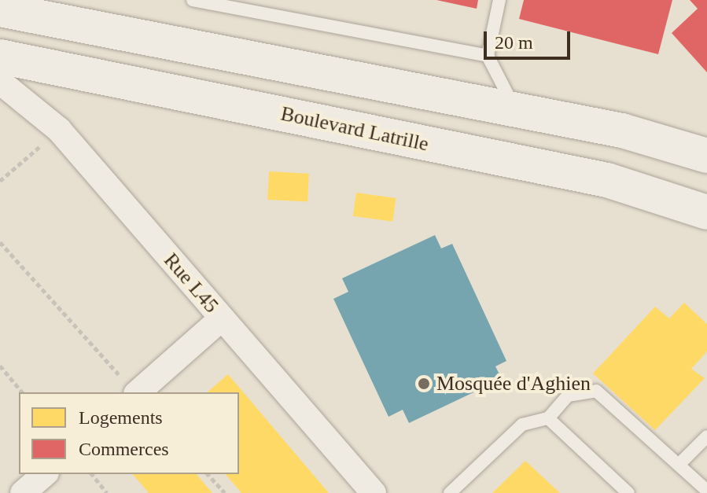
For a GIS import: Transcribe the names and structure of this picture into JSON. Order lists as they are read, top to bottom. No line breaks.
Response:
{"streets":{"main road":["Boulevard Latrille"],"street":["Rue L45"]},"places":["Mosquée d'Aghien"],"legend":["Logements","Commerces"],"scale_bar":"20 m"}
